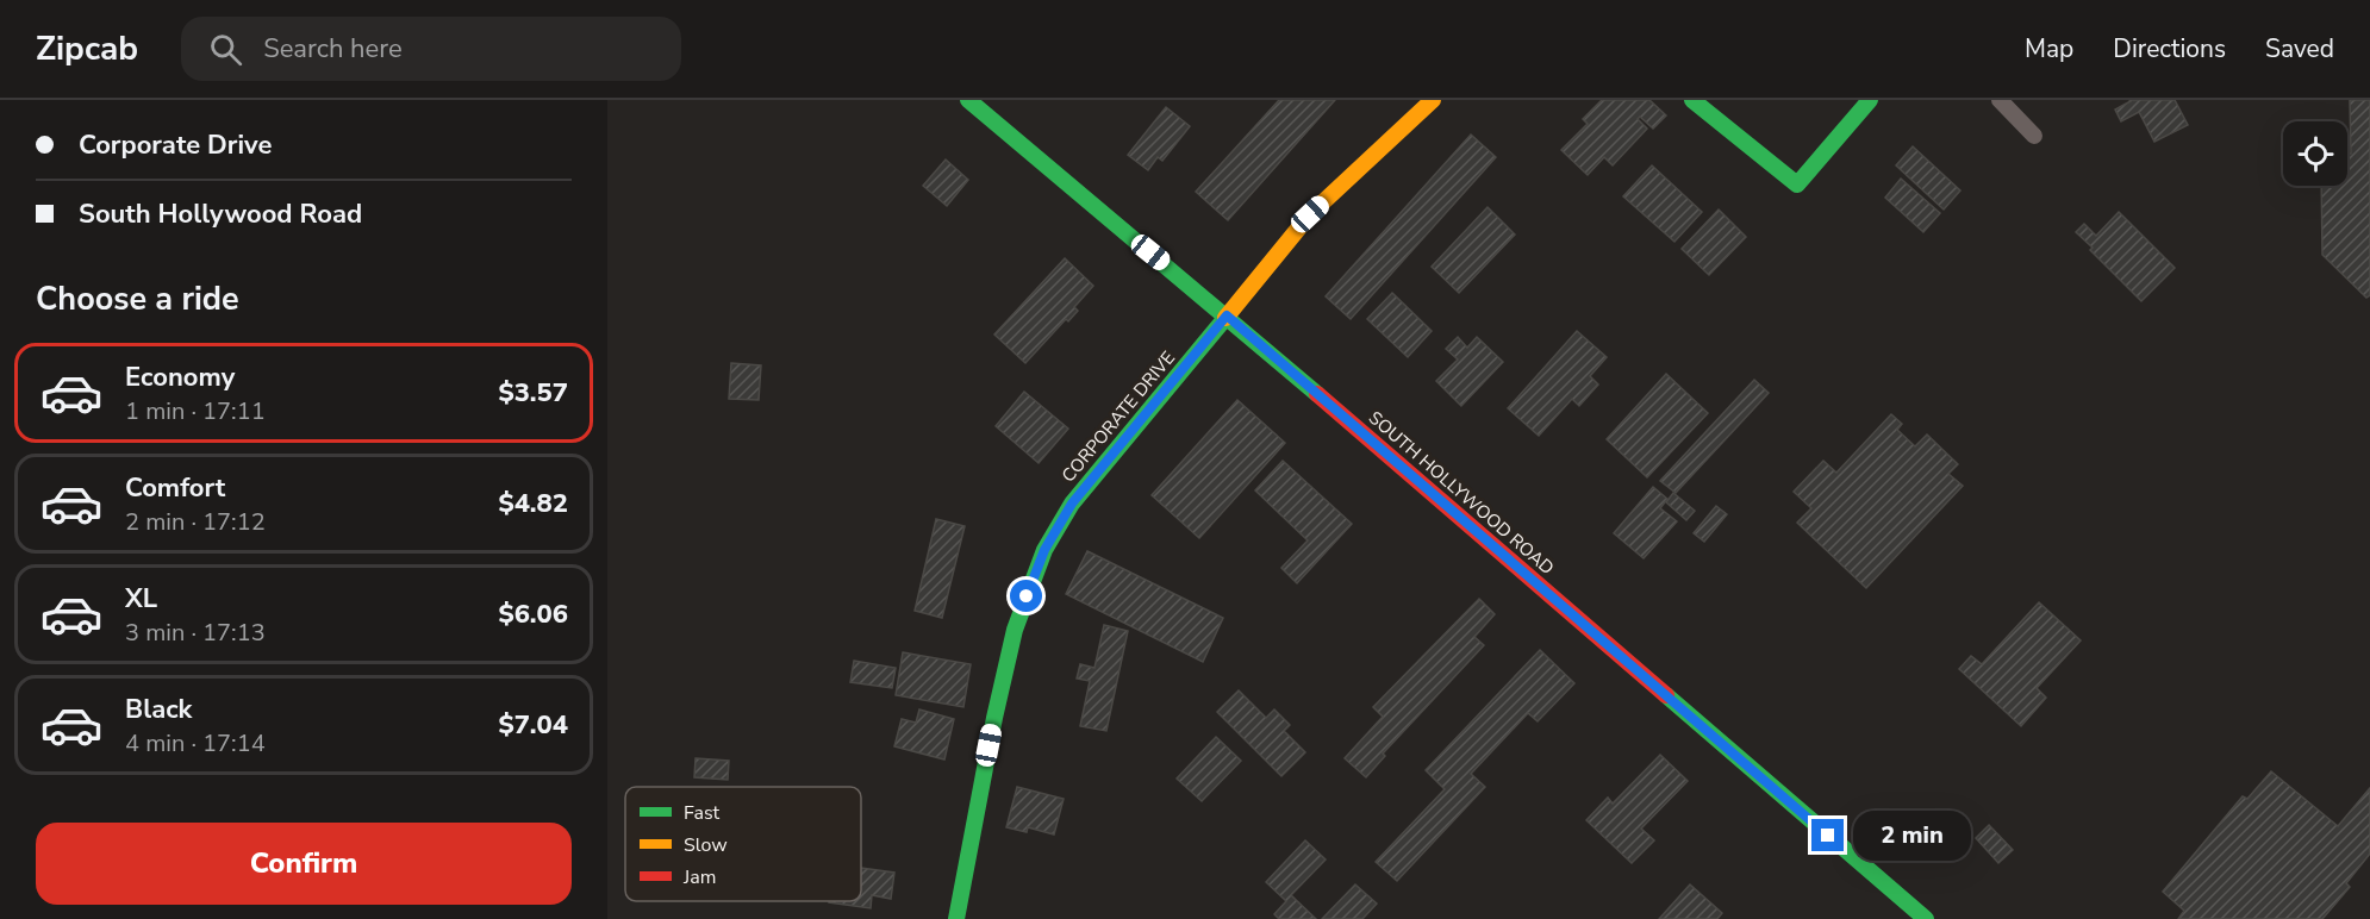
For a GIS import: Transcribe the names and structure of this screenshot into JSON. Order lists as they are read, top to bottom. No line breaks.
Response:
{"streets":{"main road":["CORPORATE DRIVE","SOUTH HOLLYWOOD ROAD"]},"crossings":[["CORPORATE DRIVE","SOUTH HOLLYWOOD ROAD"]],"legend":["Fast","Slow","Jam"],"page":{"header":"Zipcab","search":"Search here","nav":["Map","Directions","Saved"],"banner":["Corporate Drive","South Hollywood Road"],"heading":"Choose a ride","list":[{"name":"Economy","note":"1 min · 17:11","value":"$3.57"},{"name":"Comfort","note":"2 min · 17:12","value":"$4.82"},{"name":"XL","note":"3 min · 17:13","value":"$6.06"},{"name":"Black","note":"4 min · 17:14","value":"$7.04"}],"buttons":"Confirm","bubble":"2 min"}}
